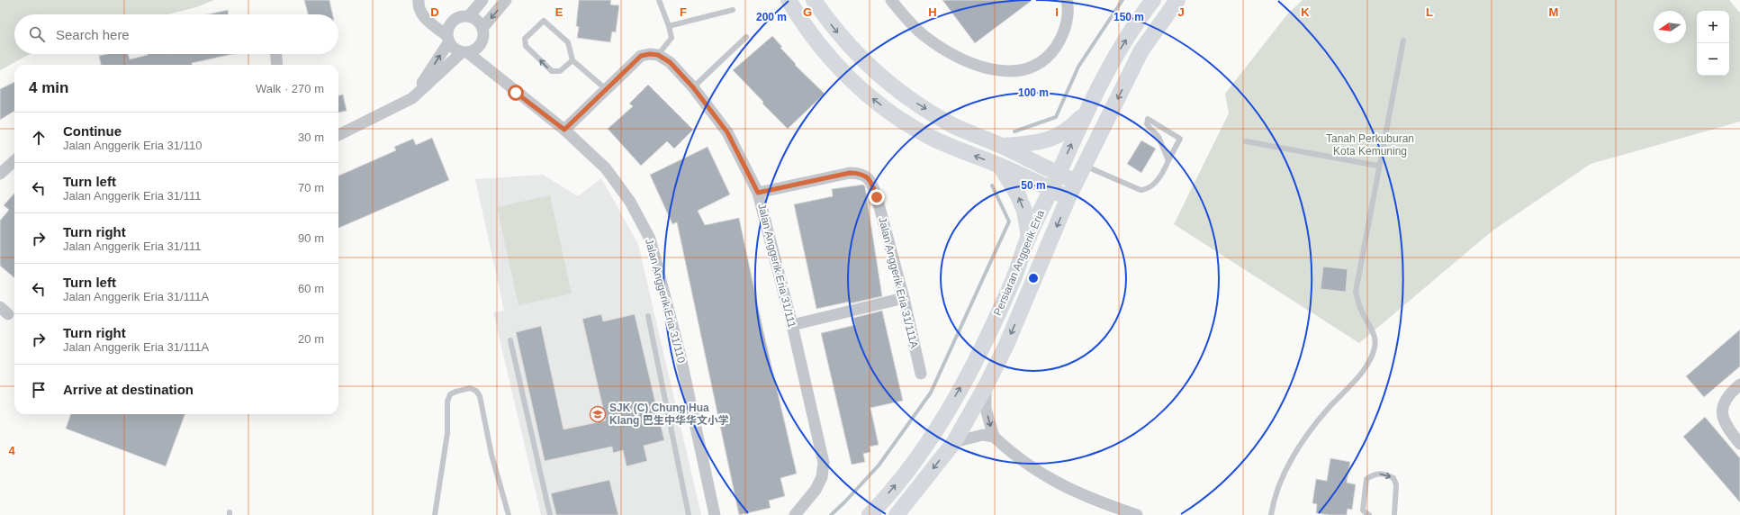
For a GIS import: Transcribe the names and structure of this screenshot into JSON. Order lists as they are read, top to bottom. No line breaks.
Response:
{"streets":{"main road":["Persiaran Anggerik Eria"],"street":["Jalan Anggerik Eria 31/111","Jalan Anggerik Eria 31/111A","Jalan Anggerik Eria 31/110"]},"crossings":[["Jalan Anggerik Eria 31/111","Jalan Anggerik Eria 31/111A"]],"parks":["Tanah Perkuburan Kota Kemuning"],"places":{"school or university":["SJK (C) Chung Hua Klang 巴生中华华文小学"]},"north":"left","page":{"map_buttons":["+","−"],"search":"Search here","heading":["4 min","Walk · 270 m"],"list":[["Continue","Jalan Anggerik Eria 31/110","30 m"],["Turn left","Jalan Anggerik Eria 31/111","70 m"],["Turn right","Jalan Anggerik Eria 31/111","90 m"],["Turn left","Jalan Anggerik Eria 31/111A","60 m"],["Turn right","Jalan Anggerik Eria 31/111A","20 m"],"Arrive at destination"]},"grid":{"columns":["D","E","F","G","H","I","J","K","L","M"],"rows":["4"]},"rings":["200 m","150 m","100 m","50 m"]}
